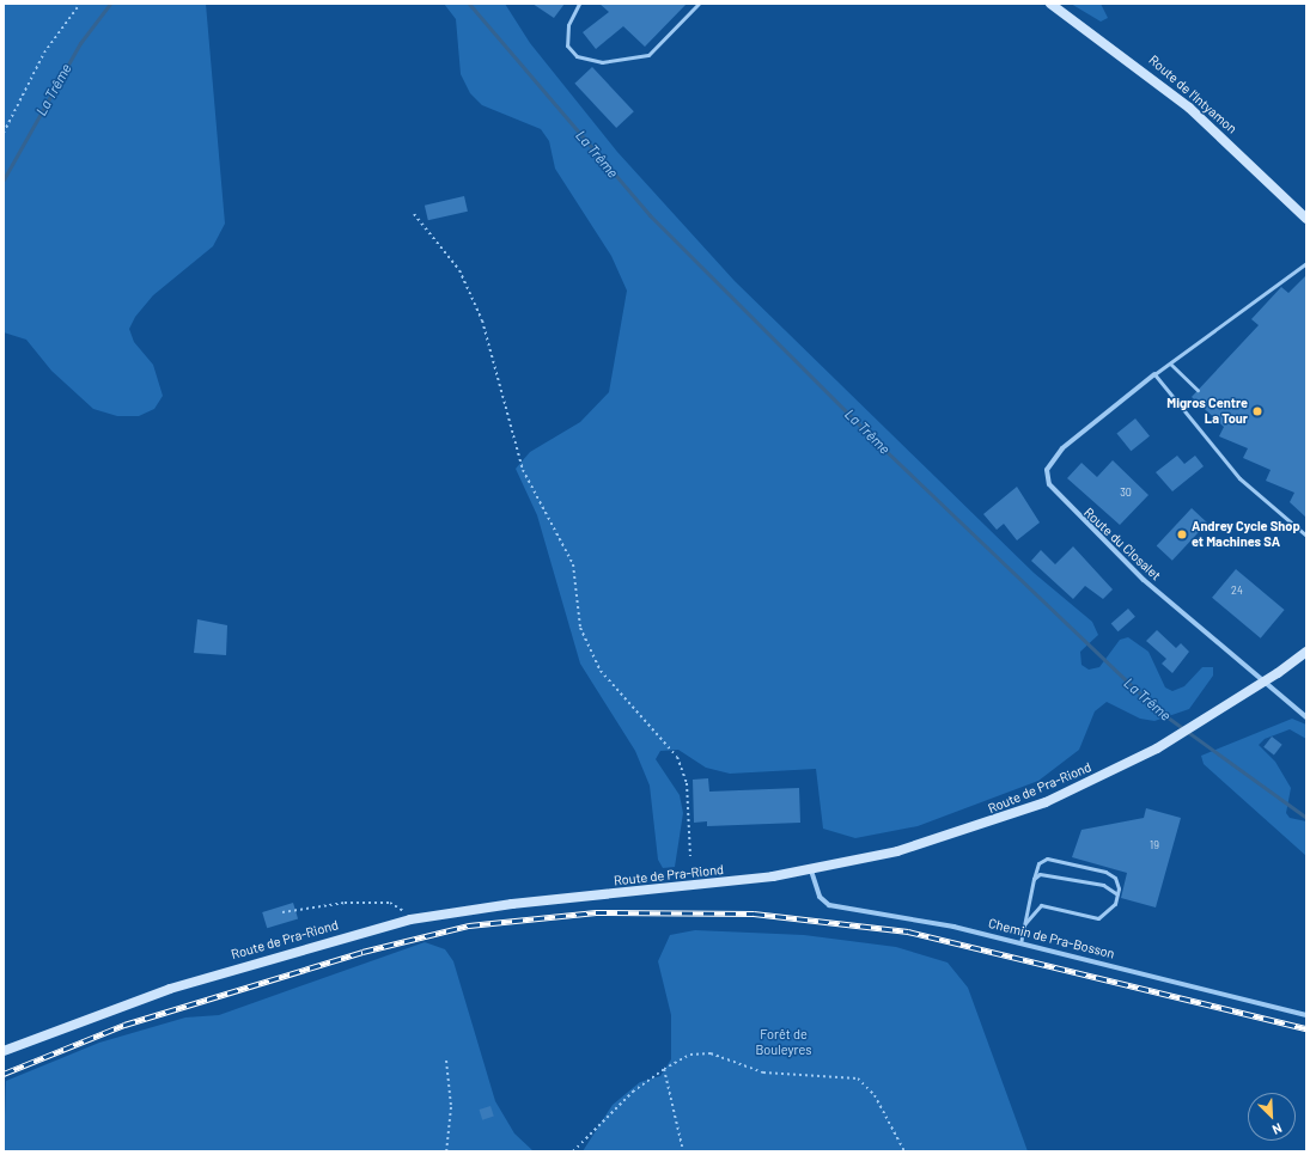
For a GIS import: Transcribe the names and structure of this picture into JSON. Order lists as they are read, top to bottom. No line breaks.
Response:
{"streets":{"main road":["Route de l'Intyamon","Route de Pra-Riond"],"street":["Route du Closalet","Chemin de Pra-Bosson"]},"crossings":[["Route de Pra-Riond","Chemin de Pra-Bosson"]],"water":["La Trême"],"parks":["Forêt de Bouleyres"],"places":["Migros Centre La Tour","Andrey Cycle Shop et Machines SA"],"house_numbers":["30","24","19"],"north":"bottom right"}
